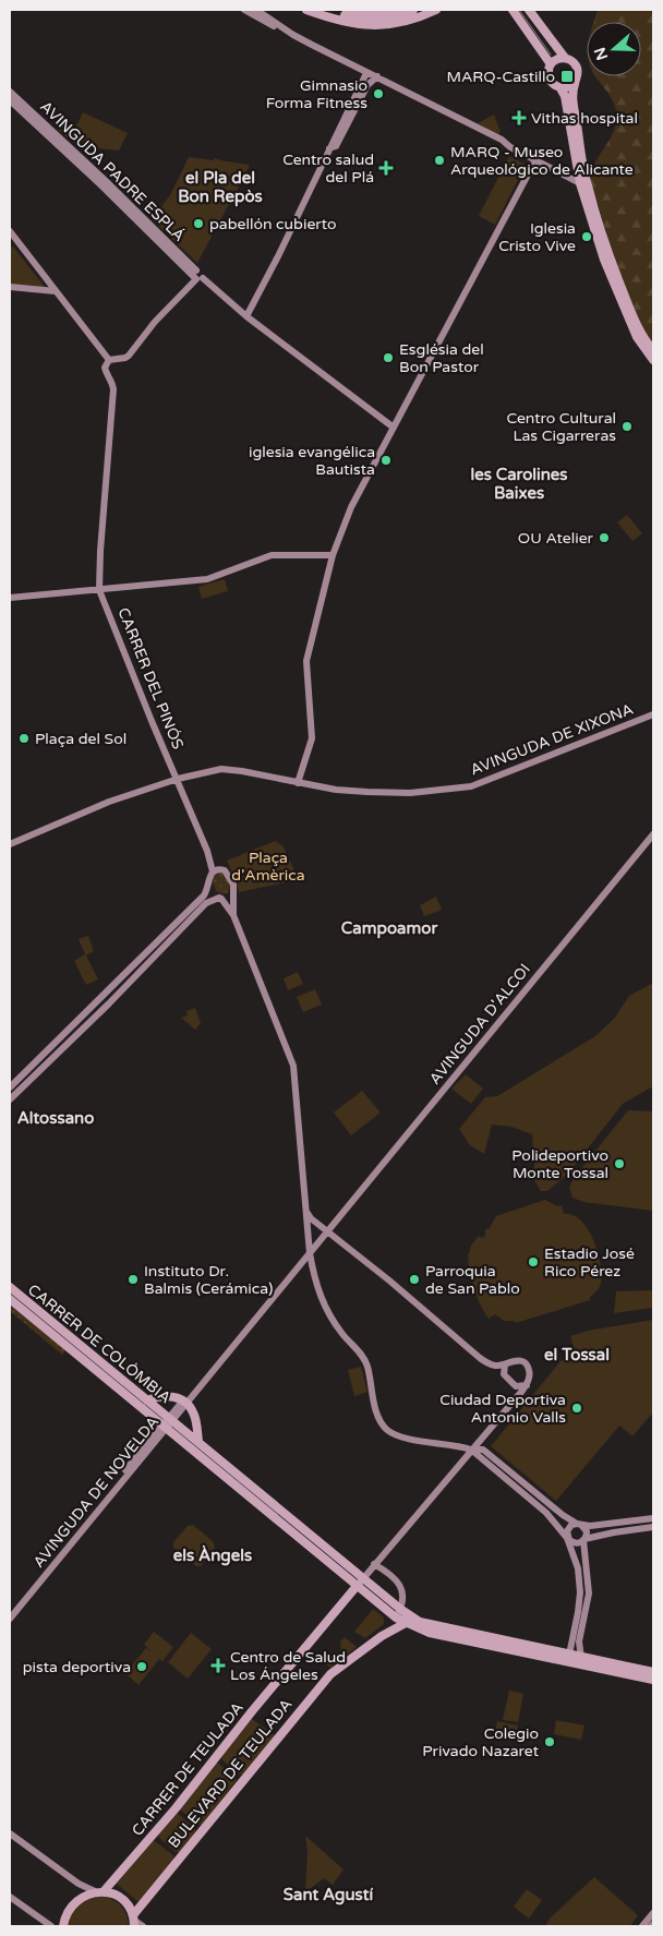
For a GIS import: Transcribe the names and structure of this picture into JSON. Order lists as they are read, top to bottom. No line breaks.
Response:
{"streets":{"main road":["CARRER DE COLÒMBIA","CARRER DE TEULADA","BULEVARD DE TEULADA"],"street":["AVINGUDA PADRE ESPLÁ","CARRER DEL PINÓS","AVINGUDA DE XIXONA","AVINGUDA D'ALCOI","AVINGUDA DE NOVELDA"]},"crossings":[["CARRER DEL PINÓS","AVINGUDA DE XIXONA"],["AVINGUDA D'ALCOI","AVINGUDA DE NOVELDA"],["CARRER DE COLÒMBIA","AVINGUDA DE NOVELDA"]],"districts":["el Pla del Bon Repòs","les Carolines Baixes","Campoamor","Altossano","el Tossal","els Àngels","Sant Agustí"],"parks":["Plaça d'Amèrica"],"places":{"transit":["MARQ-Castillo"],"other":["Gimnasio Forma Fitness","MARQ - Museo Arqueológico de Alicante","pabellón cubierto","Iglesia Cristo Vive","Església del Bon Pastor","Centro Cultural Las Cigarreras","iglesia evangélica Bautista","OU Atelier","Plaça del Sol","Polideportivo Monte Tossal","Estadio José Rico Pérez","Instituto Dr. Balmis (Cerámica)","Parroquia de San Pablo","Ciudad Deportiva Antonio Valls","pista deportiva","Colegio Privado Nazaret"],"health":["Vithas hospital","Centro salud del Plá","Centro de Salud Los Ángeles"]},"north":"left"}
